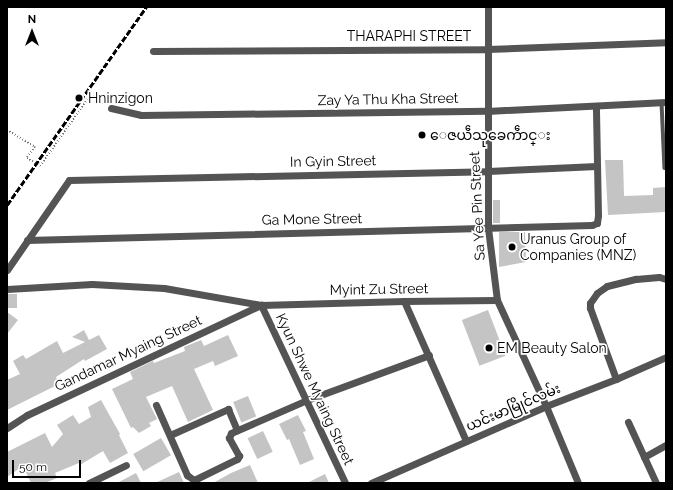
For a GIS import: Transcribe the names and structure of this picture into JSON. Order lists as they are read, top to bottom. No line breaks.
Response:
{"streets":{"street":["THARAPHI STREET","Zay Ya Thu Kha Street","In Gyin Street","Sa Yee Pin Street","Ga Mone Street","Myint Zu Street","Gandamar Myaing Street","Kyun Shwe Myaing Street","ယင်းမာမြိုင်လမ်း"]},"crossings":[["THARAPHI STREET","Sa Yee Pin Street"],["Zay Ya Thu Kha Street","Sa Yee Pin Street"],["In Gyin Street","Sa Yee Pin Street"],["In Gyin Street","Ga Mone Street"],["Sa Yee Pin Street","Ga Mone Street"],["Sa Yee Pin Street","Myint Zu Street"],["Sa Yee Pin Street","ယင်းမာမြိုင်လမ်း"],["Myint Zu Street","Gandamar Myaing Street"],["Myint Zu Street","Kyun Shwe Myaing Street"],["Gandamar Myaing Street","Kyun Shwe Myaing Street"]],"places":["Hninzigon","ေဇယဵသုခေကဵာင္း","Uranus Group of Companies (MNZ)","EM Beauty Salon"],"scale_bar":"50 m","north":"top"}
